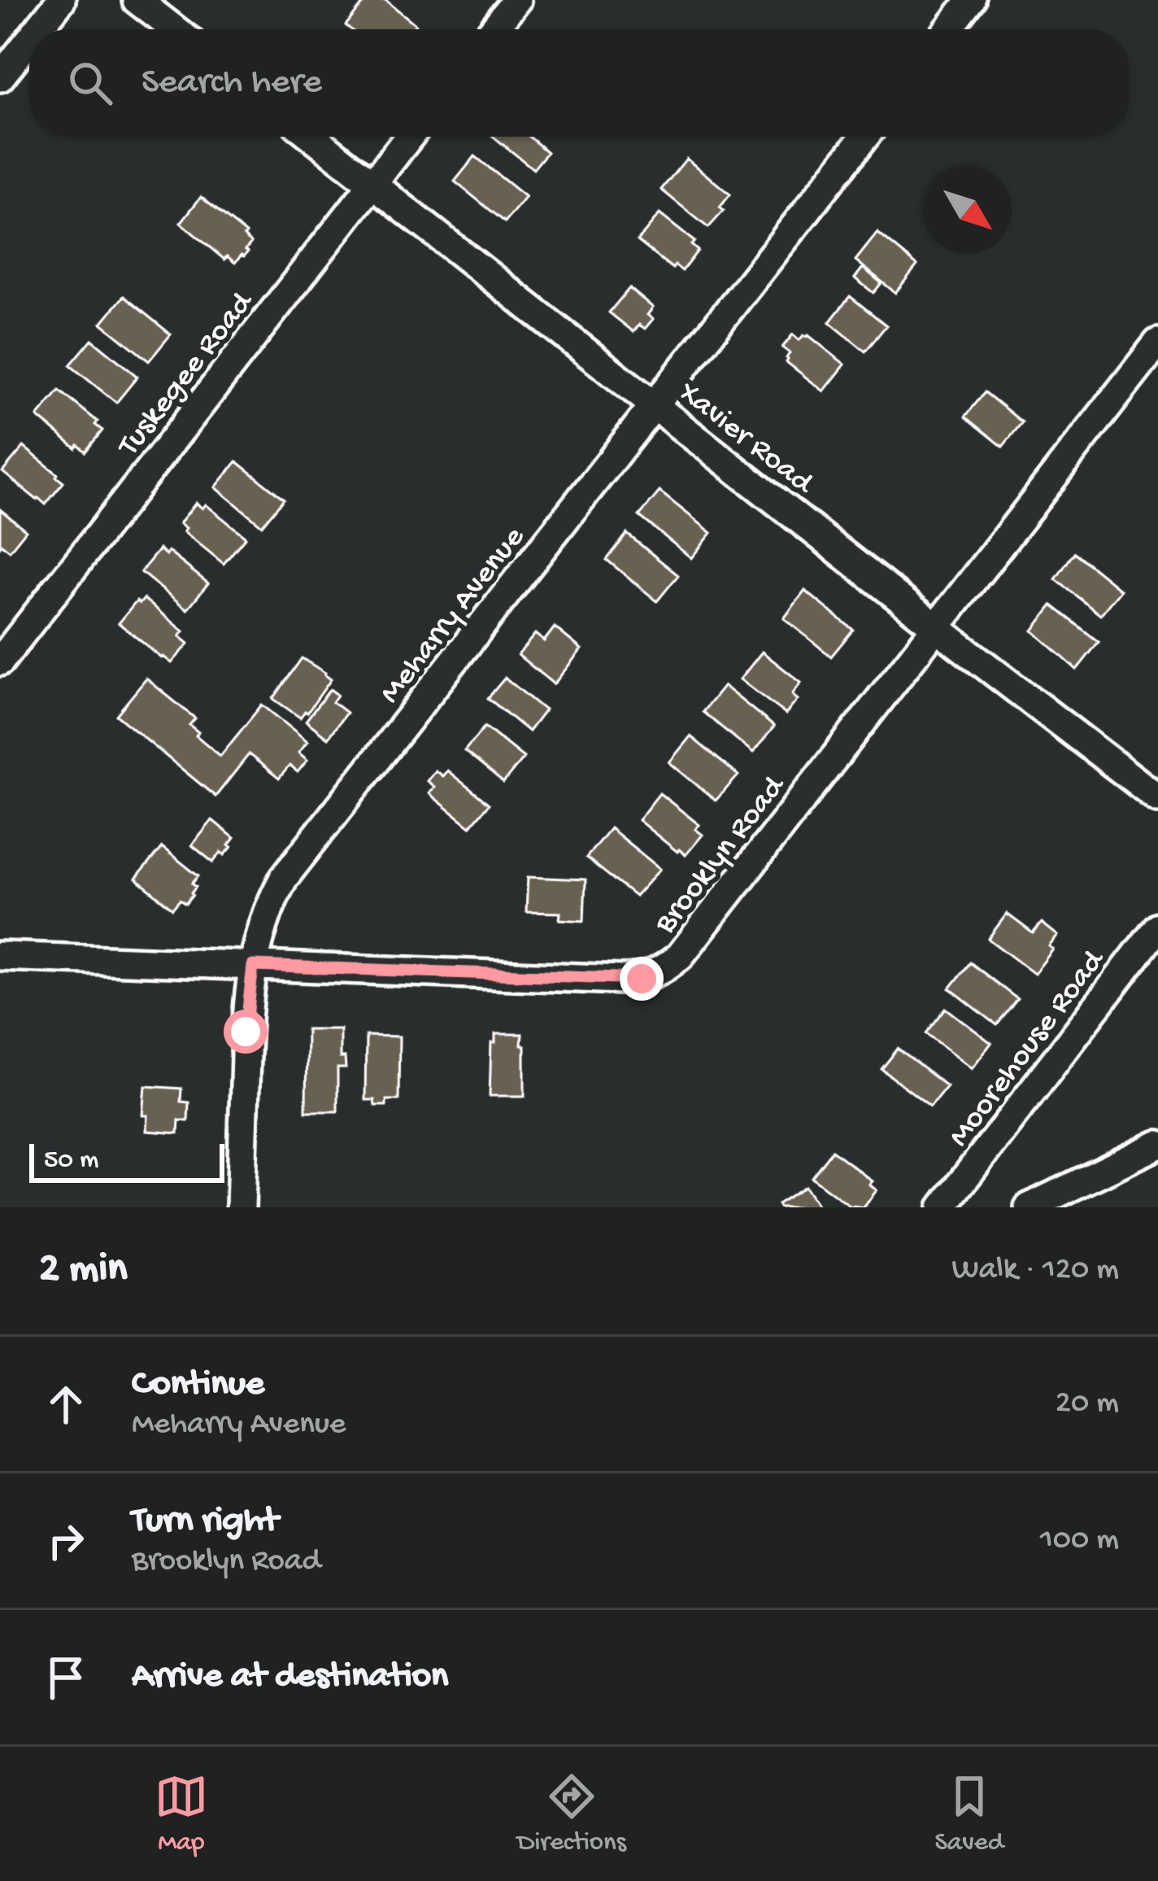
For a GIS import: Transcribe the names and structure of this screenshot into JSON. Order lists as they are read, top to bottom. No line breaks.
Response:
{"streets":{"street":["Tuskegee Road","Xavier Road","Meharry Avenue","Brooklyn Road","Moorehouse Road"]},"crossings":[["Tuskegee Road","Xavier Road"],["Xavier Road","Meharry Avenue"],["Xavier Road","Brooklyn Road"],["Meharry Avenue","Brooklyn Road"]],"scale_bar":"50 m","north":"bottom right","page":{"search":"Search here","scale":"50 m","heading":["2 min","Walk · 120 m"],"list":[["Continue","Meharry Avenue","20 m"],["Turn right","Brooklyn Road","100 m"],"Arrive at destination"],"nav":["Map","Directions","Saved"]}}
